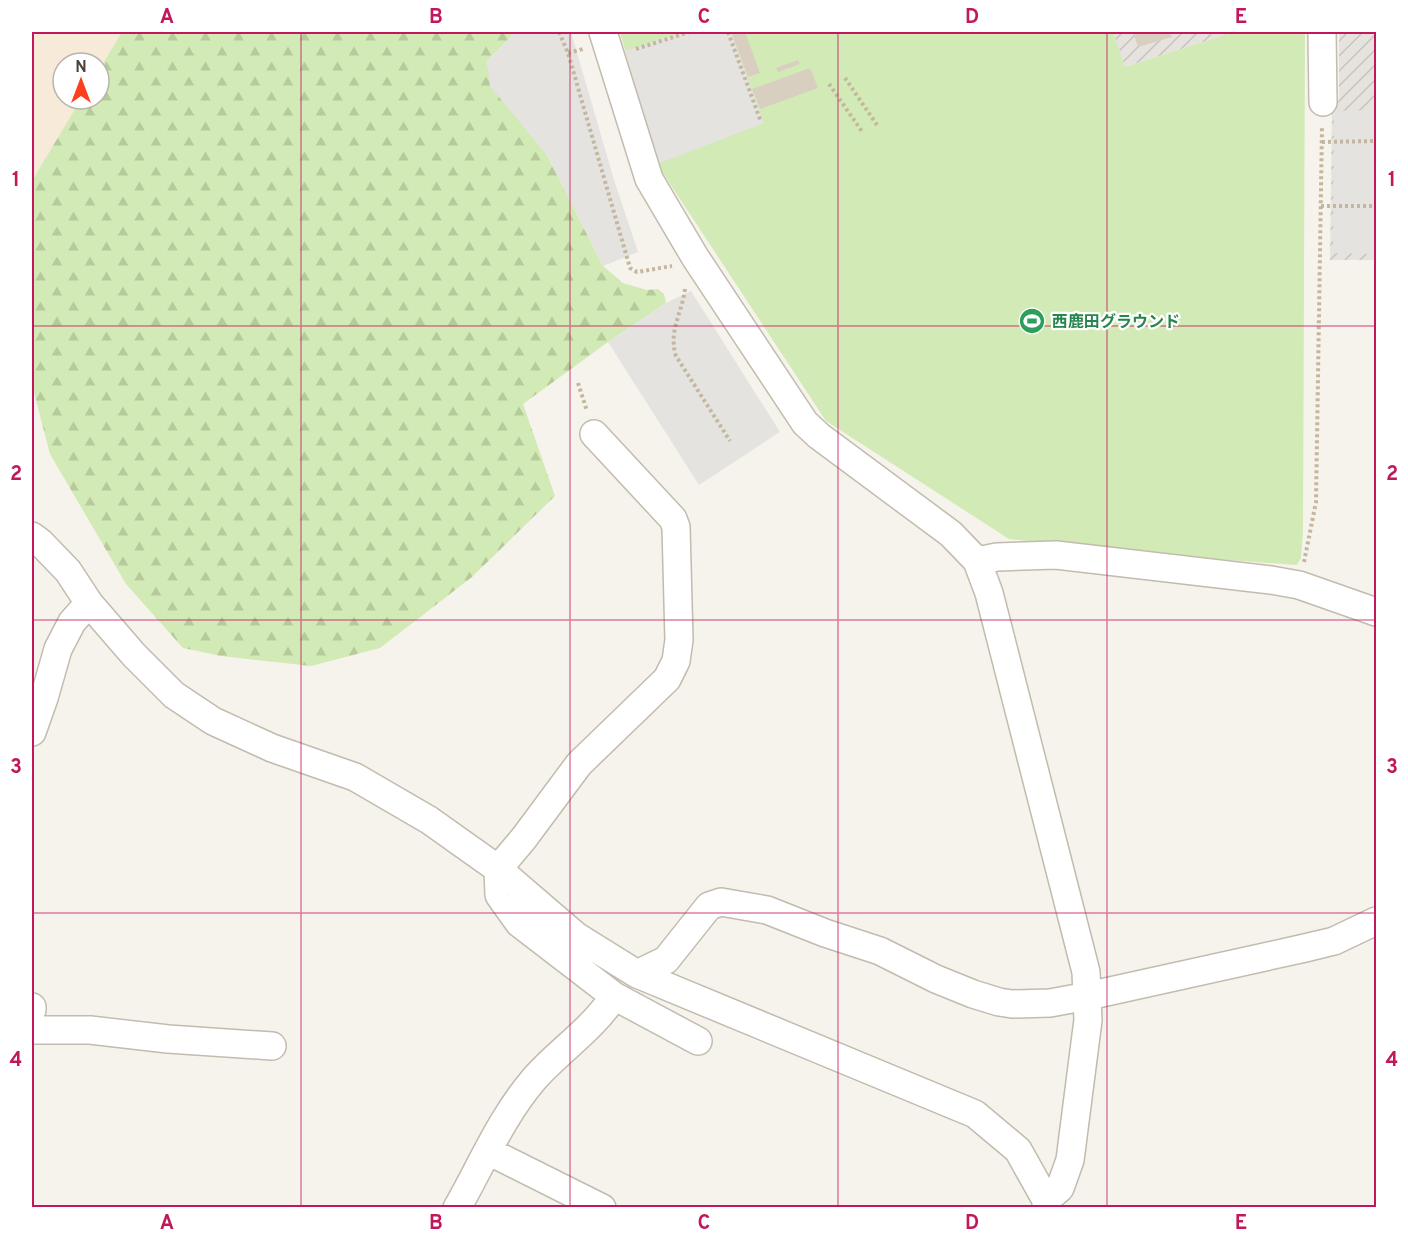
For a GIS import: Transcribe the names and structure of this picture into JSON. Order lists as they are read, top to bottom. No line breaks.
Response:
{"places":{"sports":["西鹿田グラウンド"]},"north":"top","grid":{"columns":["A","B","C","D","E"],"rows":["1","2","3","4"]}}
